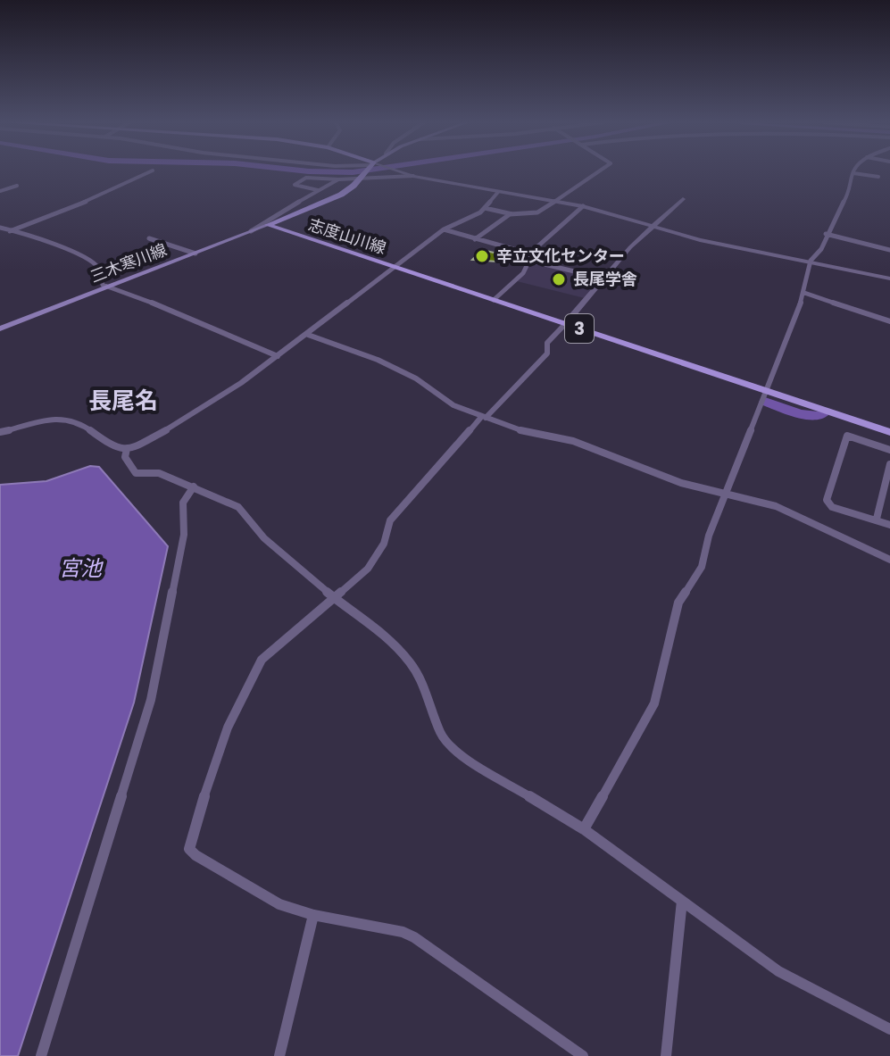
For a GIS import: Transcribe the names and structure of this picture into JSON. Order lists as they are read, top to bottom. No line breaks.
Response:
{"streets":{"main road":["志度山川線","三木寒川線","3"]},"crossings":[["志度山川線","三木寒川線"]],"districts":["長尾名"],"water":["宮池"],"places":["辛立文化センター","長尾学舎"]}
